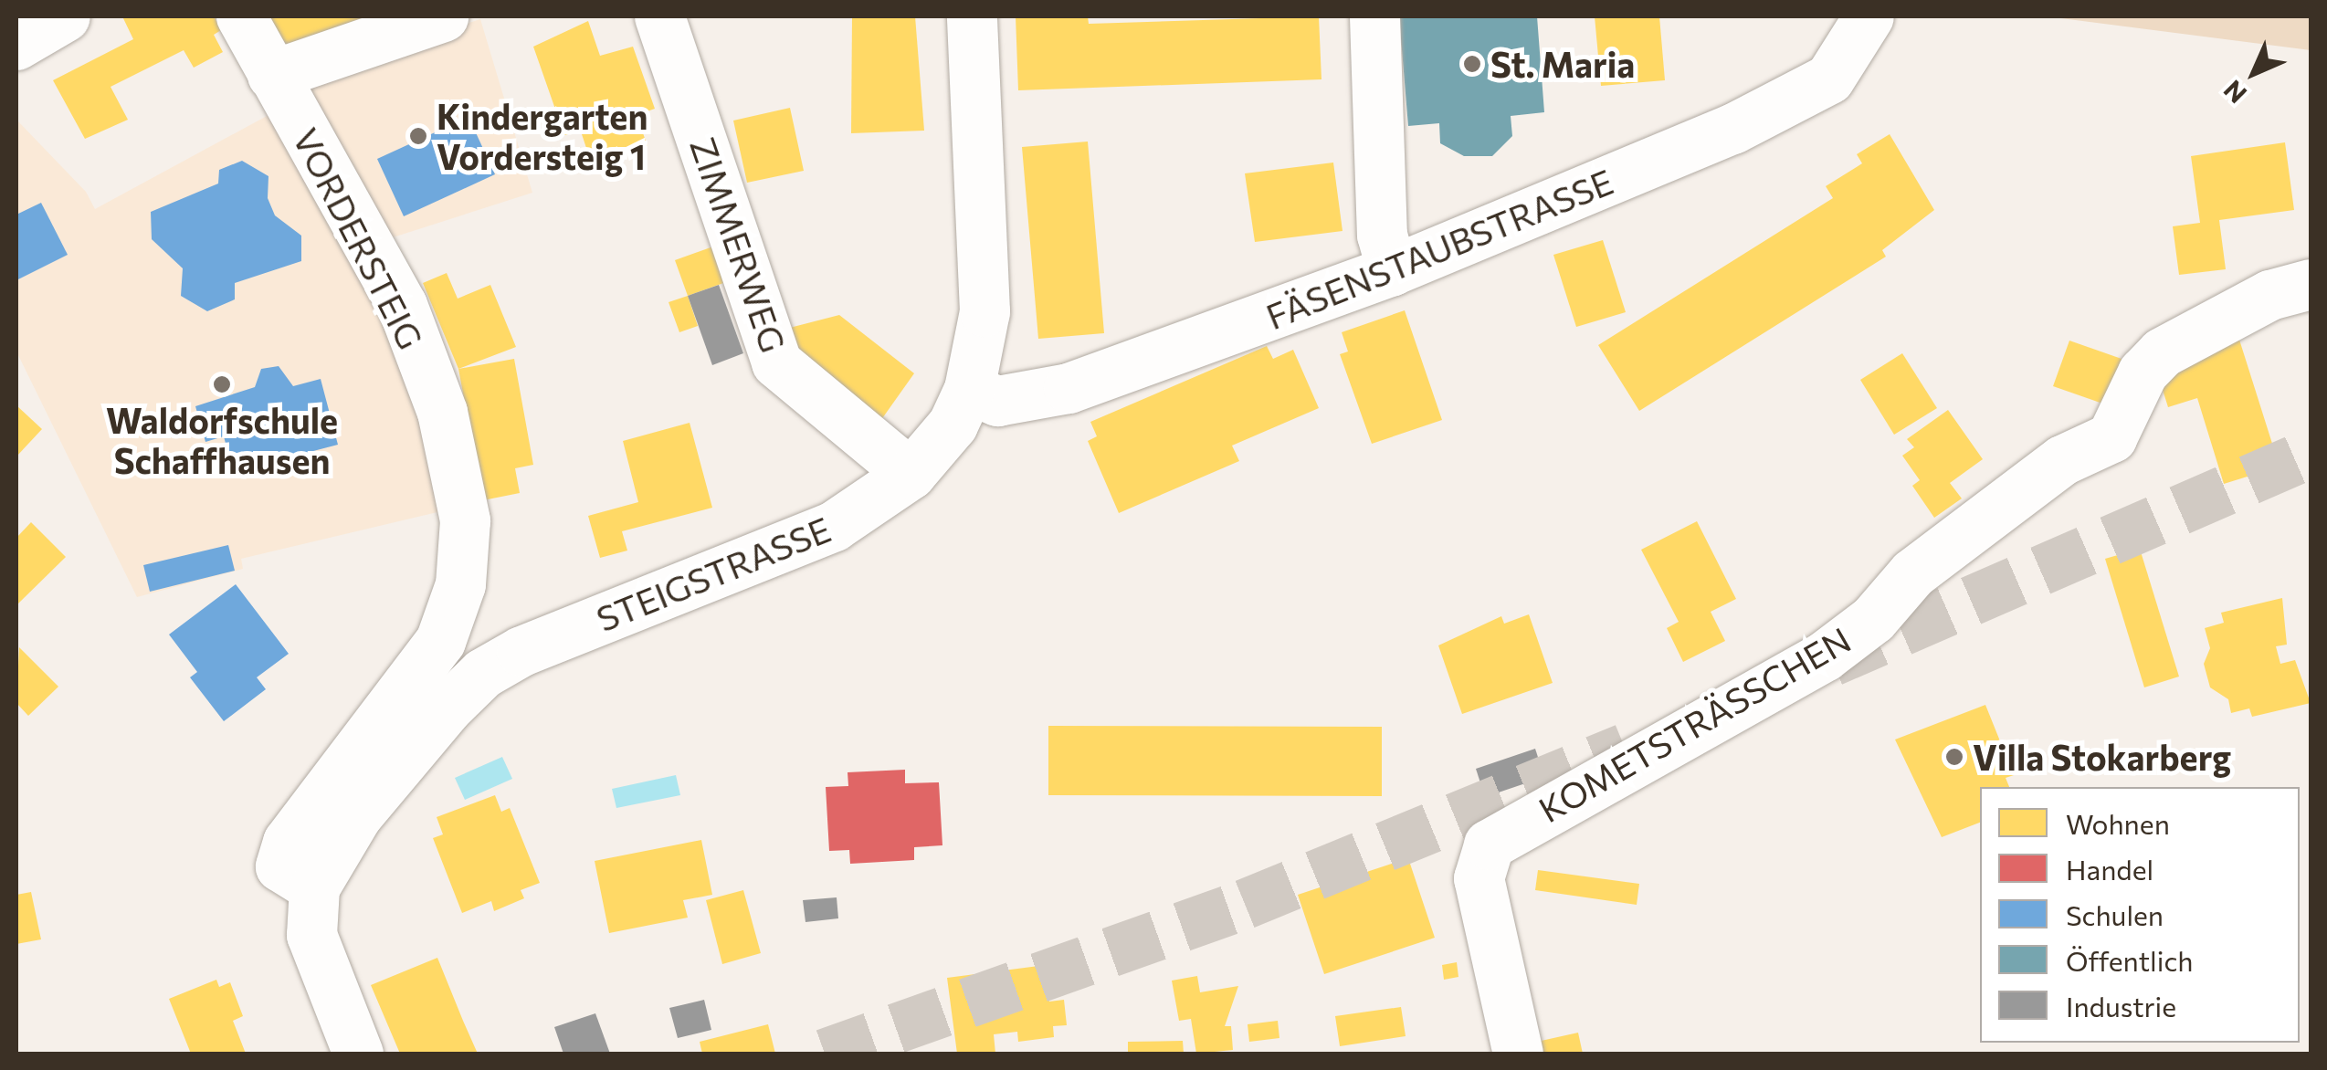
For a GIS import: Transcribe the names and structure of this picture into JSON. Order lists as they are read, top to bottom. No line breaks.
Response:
{"streets":{"street":["VORDERSTEIG","ZIMMERWEG","FÄSENSTAUBSTRASSE","STEIGSTRASSE","KOMETSTRÄSSCHEN"]},"crossings":[["VORDERSTEIG","STEIGSTRASSE"],["ZIMMERWEG","STEIGSTRASSE"],["FÄSENSTAUBSTRASSE","STEIGSTRASSE"]],"places":["St. Maria","Kindergarten Vordersteig 1","Waldorfschule Schaffhausen","Villa Stokarberg"],"legend":["Wohnen","Handel","Schulen","Öffentlich","Industrie"],"north":"bottom left"}
